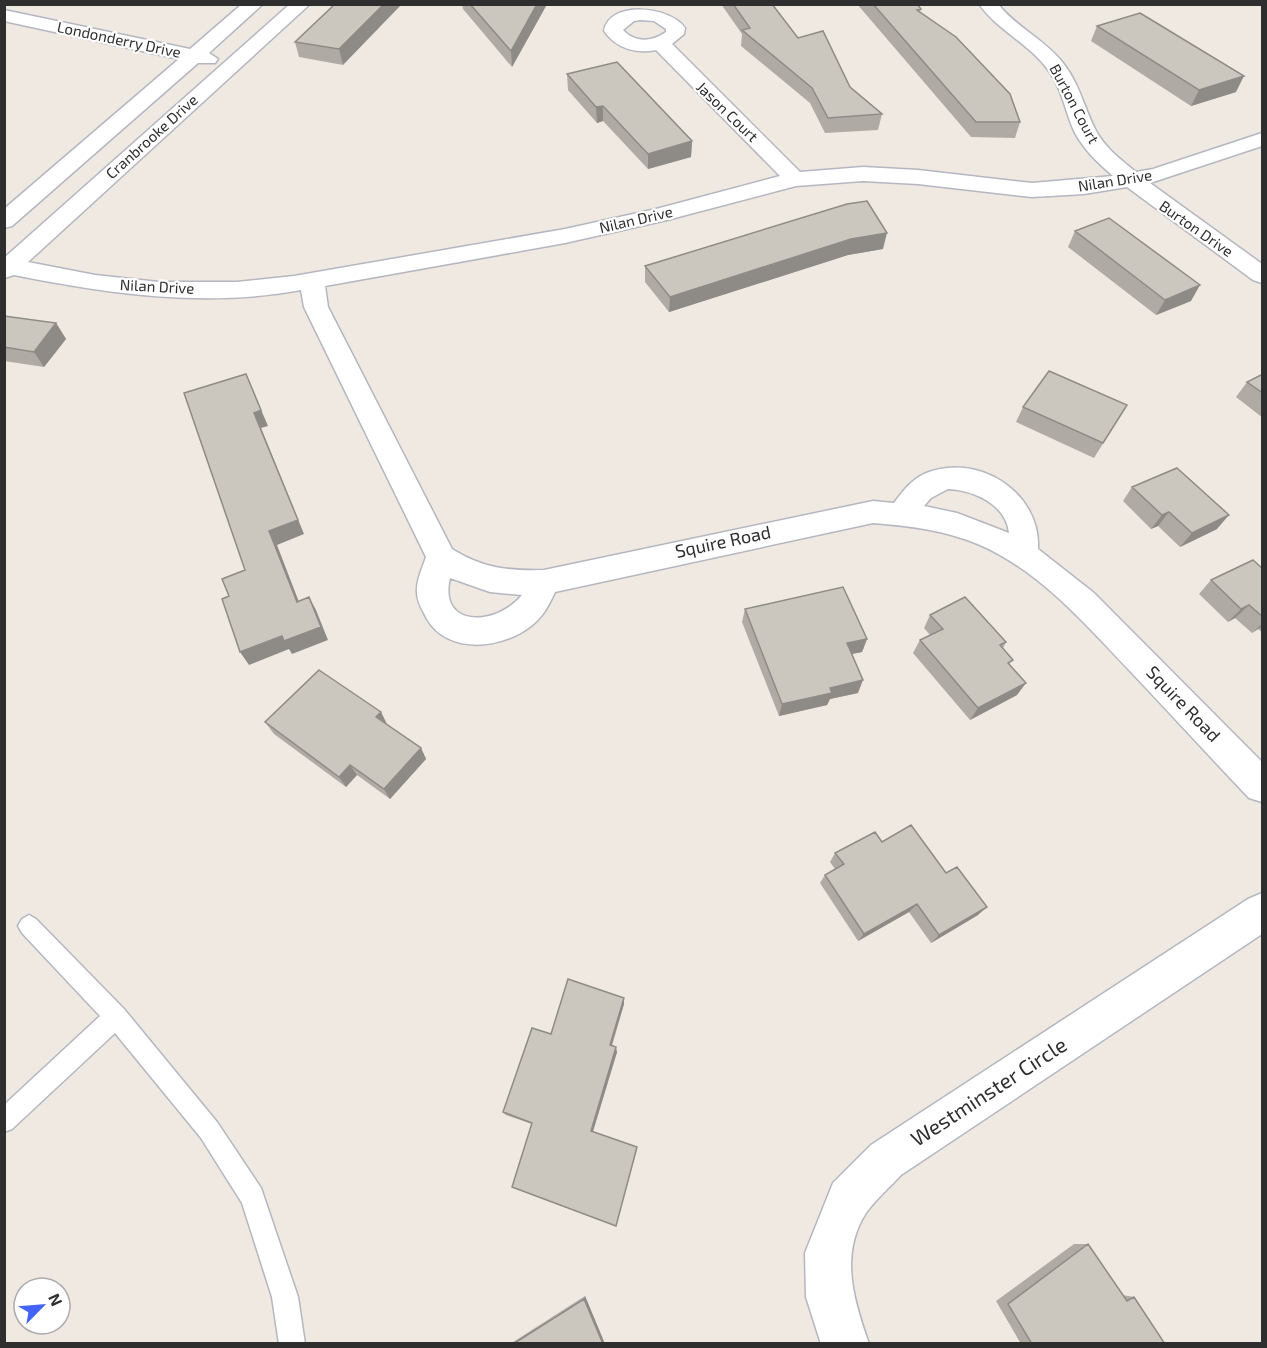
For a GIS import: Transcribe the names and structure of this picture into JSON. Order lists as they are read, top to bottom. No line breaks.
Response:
{"streets":{"street":["Londonderry Drive","Burton Court","Jason Court","Cranbrooke Drive","Nilan Drive","Burton Drive","Squire Road","Westminster Circle"]},"crossings":[["Londonderry Drive","Cranbrooke Drive"],["Burton Court","Nilan Drive"],["Burton Court","Burton Drive"],["Jason Court","Nilan Drive"],["Cranbrooke Drive","Nilan Drive"],["Nilan Drive","Burton Drive"]],"north":"top right"}
